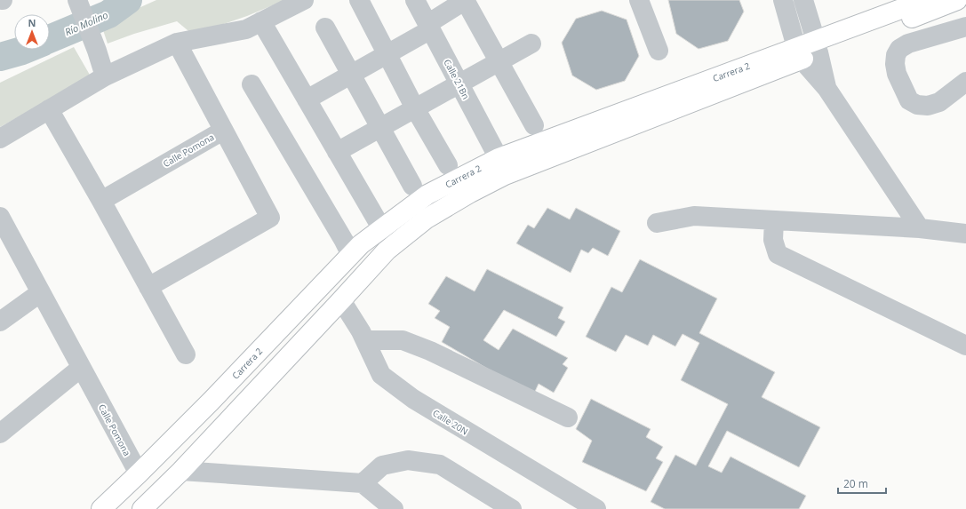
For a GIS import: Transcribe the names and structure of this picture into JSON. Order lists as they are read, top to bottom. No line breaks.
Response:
{"streets":{"main road":["Carrera 2"],"street":["Calle 21Bn","Calle Pomona","Calle 20N"]},"crossings":[["Carrera 2","Calle 21Bn"],["Carrera 2","Calle Pomona"],["Carrera 2","Calle 20N"]],"water":["Río Molino"],"scale_bar":"20 m","north":"top"}
